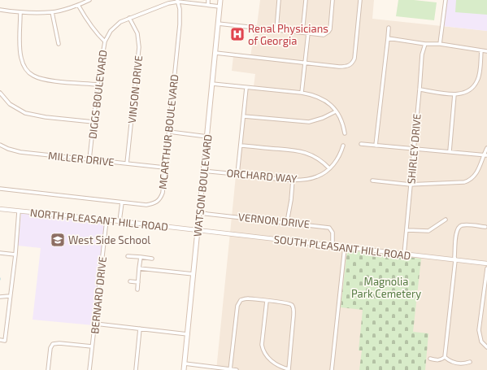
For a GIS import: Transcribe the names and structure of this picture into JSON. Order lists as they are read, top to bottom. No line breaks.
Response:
{"streets":{"main road":["WATSON BOULEVARD"],"street":["VINSON DRIVE","DIGGS BOULEVARD","MCARTHUR BOULEVARD","SHIRLEY DRIVE","MILLER DRIVE","ORCHARD WAY","NORTH PLEASANT HILL ROAD","VERNON DRIVE","SOUTH PLEASANT HILL ROAD","BERNARD DRIVE"]},"crossings":[["VINSON DRIVE","DIGGS BOULEVARD"],["VINSON DRIVE","MILLER DRIVE"],["DIGGS BOULEVARD","MCARTHUR BOULEVARD"],["DIGGS BOULEVARD","MILLER DRIVE"],["DIGGS BOULEVARD","WATSON BOULEVARD"],["MCARTHUR BOULEVARD","MILLER DRIVE"],["SHIRLEY DRIVE","SOUTH PLEASANT HILL ROAD"],["ORCHARD WAY","WATSON BOULEVARD"],["WATSON BOULEVARD","NORTH PLEASANT HILL ROAD"],["WATSON BOULEVARD","VERNON DRIVE"],["WATSON BOULEVARD","SOUTH PLEASANT HILL ROAD"],["NORTH PLEASANT HILL ROAD","SOUTH PLEASANT HILL ROAD"],["NORTH PLEASANT HILL ROAD","BERNARD DRIVE"],["VERNON DRIVE","SOUTH PLEASANT HILL ROAD"]],"parks":["Magnolia Park Cemetery"],"places":{"hospital":["Renal Physicians of Georgia"],"school or university":["West Side School"]}}
